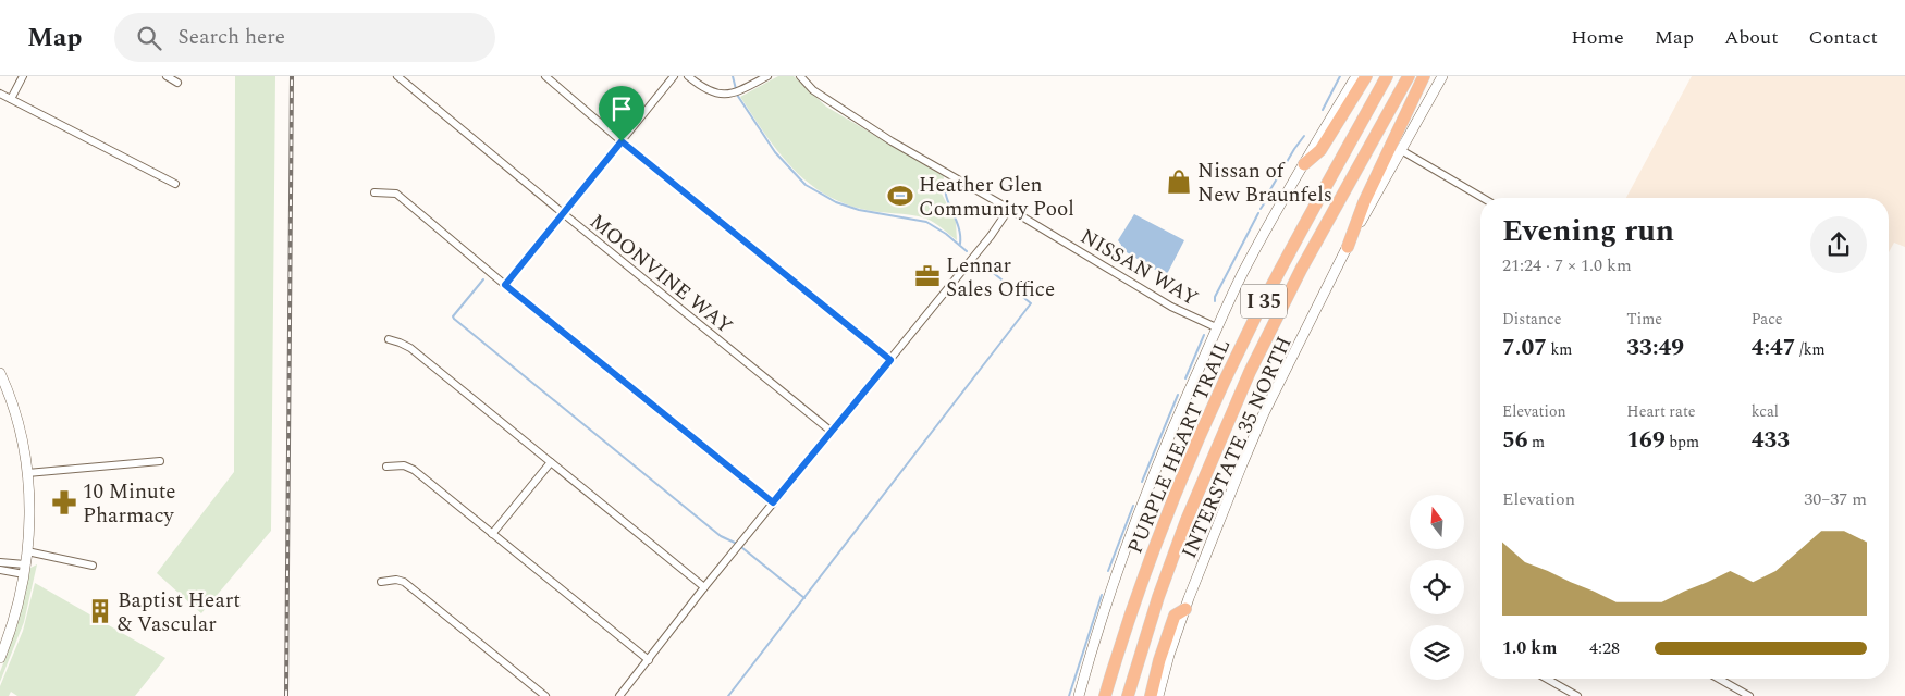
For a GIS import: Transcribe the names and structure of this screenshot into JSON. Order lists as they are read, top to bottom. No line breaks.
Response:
{"streets":{"highway":["I 35","PURPLE HEART TRAIL"],"main road":["INTERSTATE 35 NORTH"],"street":["NISSAN WAY","MOONVINE WAY"]},"places":{"shop":["Nissan of New Braunfels"],"sports":["Heather Glen Community Pool"],"office":["Lennar Sales Office"],"pharmacy":["10 Minute Pharmacy"],"building":["Baptist Heart & Vascular"]},"north":"top","page":{"header":"Map","search":"Search here","nav":["Home","Map","About","Contact"],"heading":["Evening run","21:24 · 7 × 1.0 km"],"stats":[["Distance","7.07 km"],["Time","33:49"],["Pace","4:47 /km"],["Elevation","56 m"],["Heart rate","169 bpm"],["kcal","433"]],"chart":["Elevation","30–37 m"],"list":[{"name":"1.0 km","note":"4:28"}]}}
